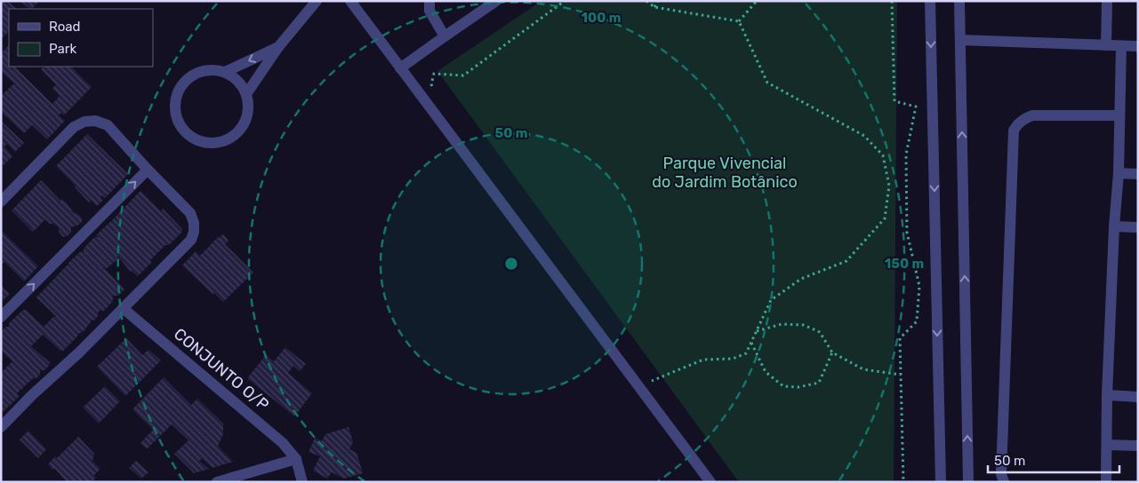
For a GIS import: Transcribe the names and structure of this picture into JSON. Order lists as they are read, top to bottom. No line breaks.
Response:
{"streets":{"street":["CONJUNTO O/P"]},"parks":["Parque Vivencial do Jardim Botânico"],"legend":["Road","Park"],"scale_bar":"50 m","rings":["100 m","50 m","150 m"]}
